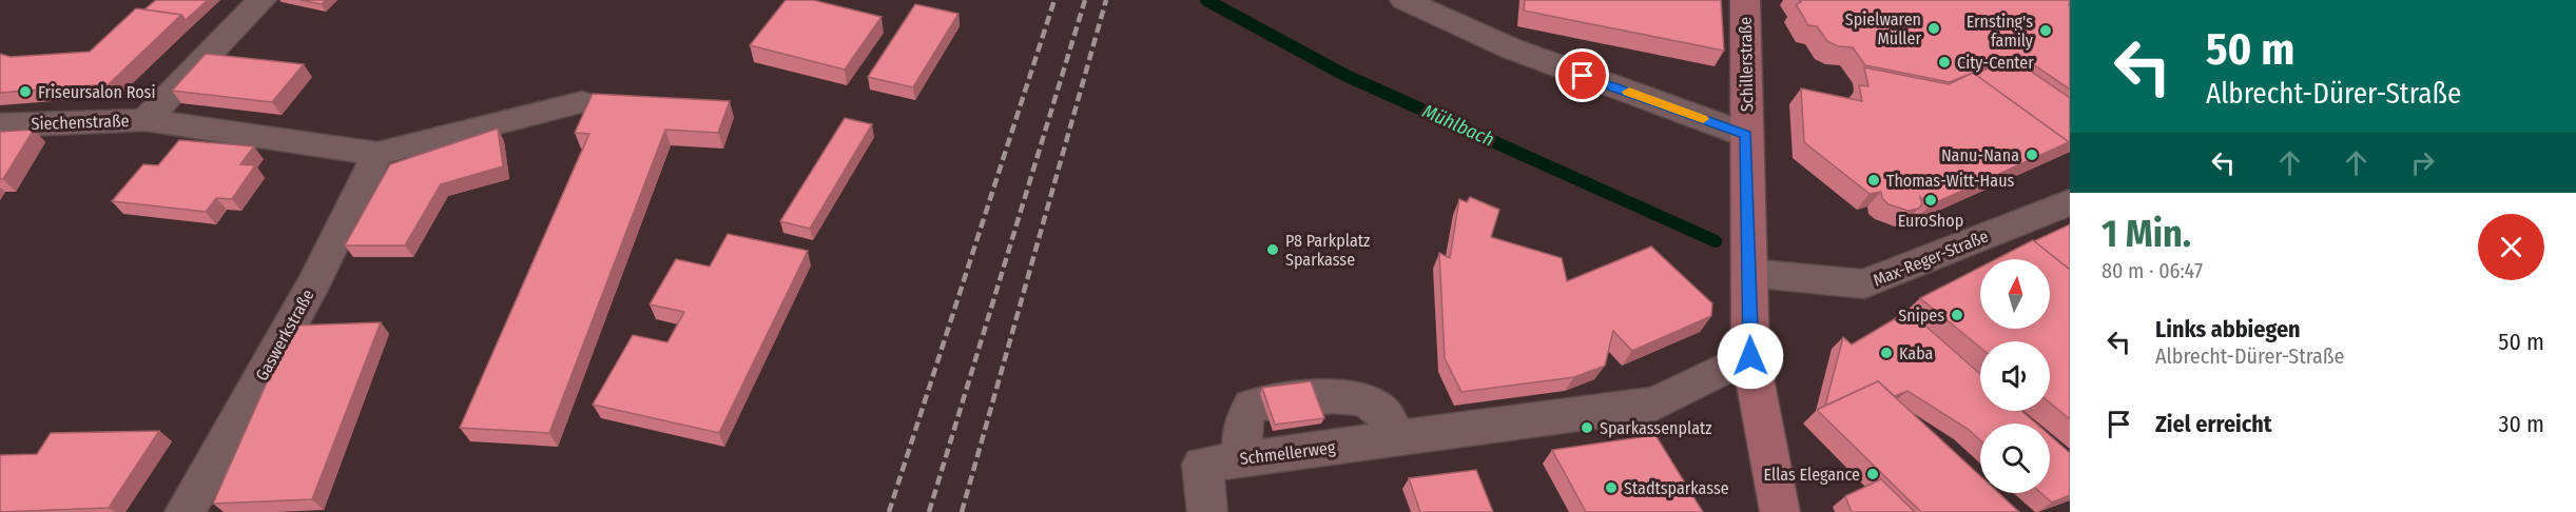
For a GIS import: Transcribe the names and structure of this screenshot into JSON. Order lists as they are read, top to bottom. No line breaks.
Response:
{"streets":{"main road":["Schillerstraße"],"street":["Siechenstraße","Max-Reger-Straße","Gaswerkstraße","Schmellerweg"]},"crossings":[["Schillerstraße","Max-Reger-Straße"]],"water":["Mühlbach"],"places":["Spielwaren Müller","Ernsting's family","City-Center","Friseursalon Rosi","Nanu-Nana","Thomas-Witt-Haus","EuroShop","P8 Parkplatz Sparkasse","Snipes","Kaba","Sparkassenplatz","Ellas Elegance","Stadtsparkasse"],"north":"top","page":{"turn":["50 m","Albrecht-Dürer-Straße"],"heading":["1 Min.","80 m · 06:47"],"list":[{"name":"Links abbiegen","note":"Albrecht-Dürer-Straße","value":"50 m"},{"name":"Ziel erreicht","value":"30 m"}]}}
